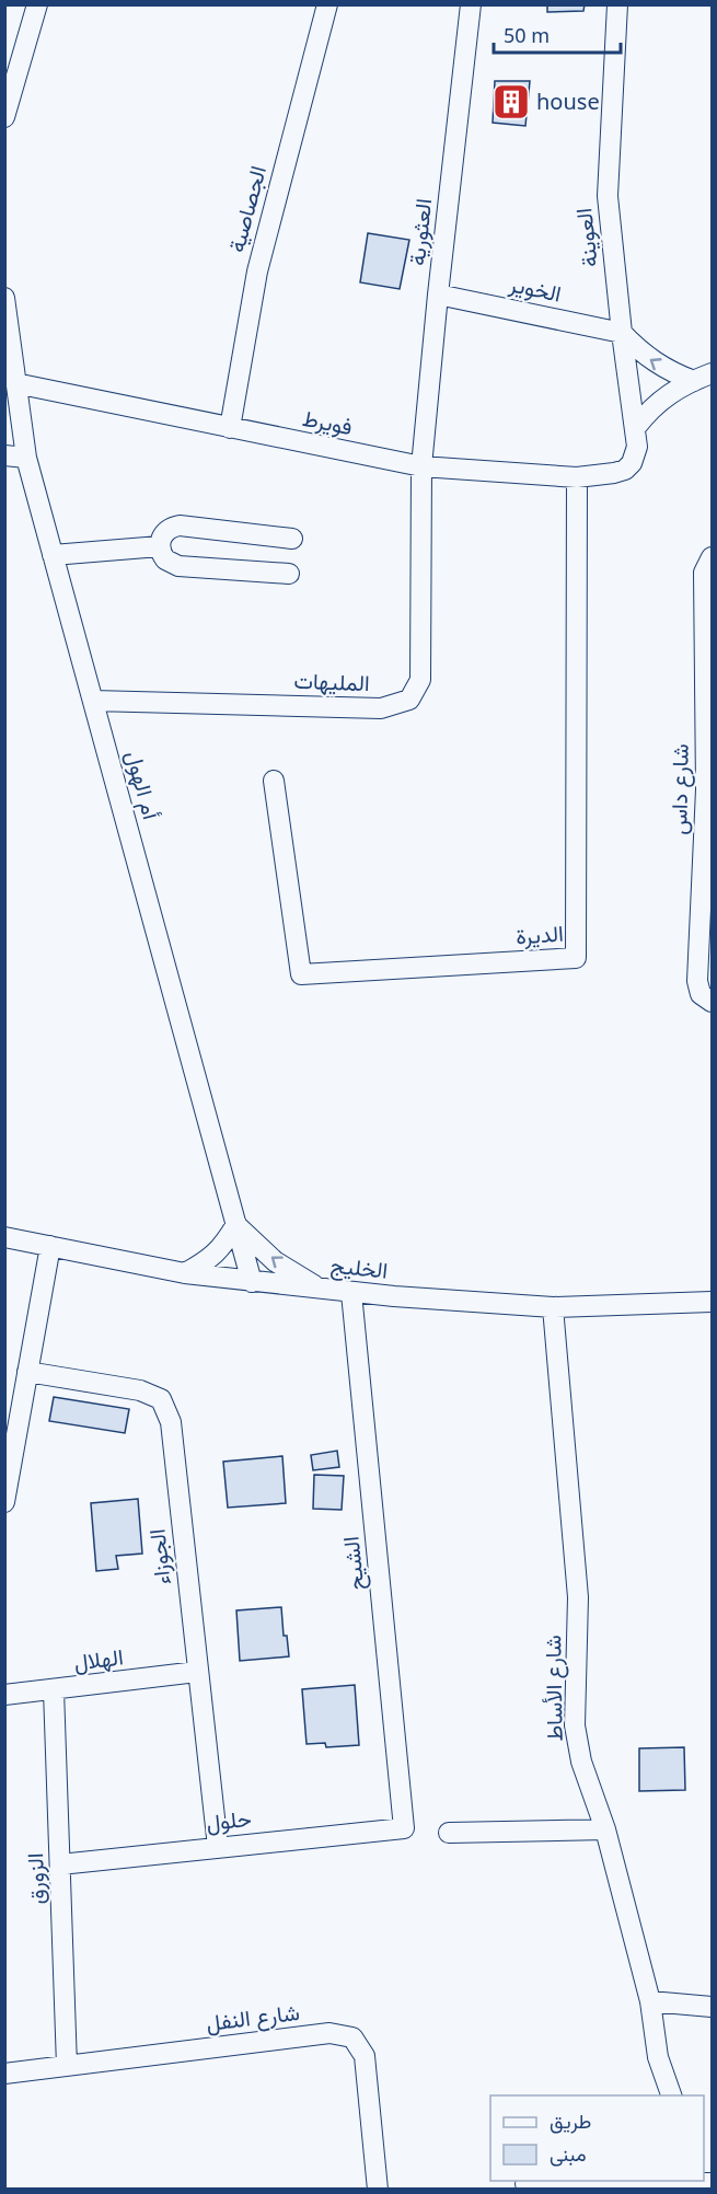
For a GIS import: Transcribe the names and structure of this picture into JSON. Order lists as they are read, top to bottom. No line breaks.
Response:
{"streets":{"street":["الجصاصية","العثورية","العوينة","الخوير","فويرط","المليهات","أم الهول","شارع داس","الديرة","الخليج","الجوزاء","الشيح","الهلال","شارع الأساط","حلول","الزورق","شارع النفل"]},"crossings":[["الجصاصية","فويرط"],["العثورية","الخوير"],["العثورية","فويرط"],["العثورية","المليهات"],["العوينة","الخوير"],["العوينة","فويرط"],["فويرط","المليهات"],["فويرط","أم الهول"],["فويرط","الديرة"],["المليهات","أم الهول"],["أم الهول","الخليج"],["الخليج","الشيح"],["الخليج","شارع الأساط"],["الجوزاء","الهلال"],["الجوزاء","حلول"],["الشيح","حلول"],["الهلال","الزورق"],["حلول","الزورق"],["الزورق","شارع النفل"]],"places":{"building":["house"]},"legend":["طريق","مبنى"],"scale_bar":"50 m"}
